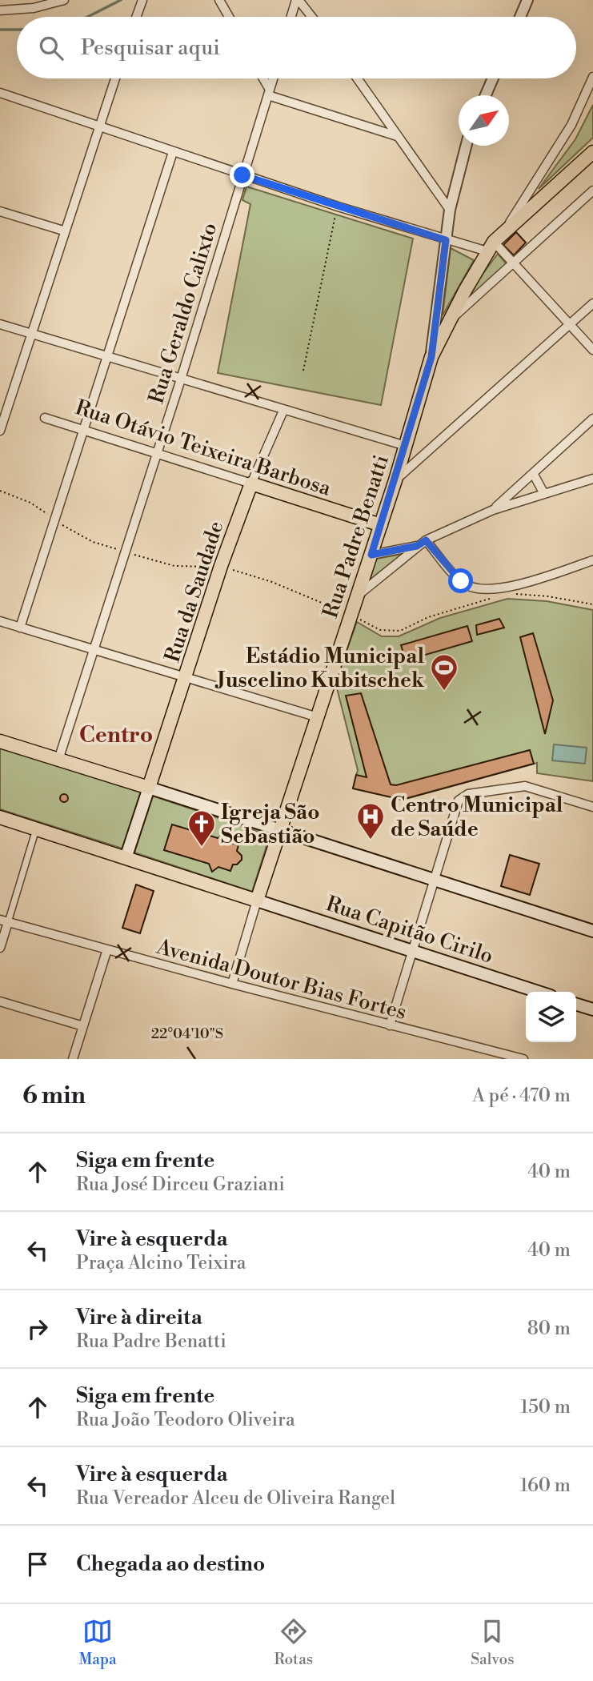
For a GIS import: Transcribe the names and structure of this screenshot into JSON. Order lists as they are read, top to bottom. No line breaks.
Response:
{"streets":{"main road":["Rua Otávio Teixeira Barbosa","Rua Padre Benatti","Rua da Saudade","Rua Capitão Cirilo"],"street":["Rua Geraldo Calixto","Avenida Doutor Bias Fortes"]},"crossings":[["Rua Geraldo Calixto","Rua Otávio Teixeira Barbosa"],["Rua Otávio Teixeira Barbosa","Rua Padre Benatti"],["Rua Otávio Teixeira Barbosa","Rua da Saudade"],["Rua Padre Benatti","Rua Capitão Cirilo"]],"districts":["Centro"],"places":{"sports":["Estádio Municipal Juscelino Kubitschek"],"hospital":["Centro Municipal de Saúde"],"church":["Igreja São Sebastião"]},"north":"top right","page":{"search":"Pesquisar aqui","heading":["6 min","A pé · 470 m"],"list":[["Siga em frente","Rua José Dirceu Graziani","40 m"],["Vire à esquerda","Praça Alcino Teixira","40 m"],["Vire à direita","Rua Padre Benatti","80 m"],["Siga em frente","Rua João Teodoro Oliveira","150 m"],["Vire à esquerda","Rua Vereador Alceu de Oliveira Rangel","160 m"],"Chegada ao destino"],"nav":["Mapa","Rotas","Salvos"]},"coordinates":["22°04'10\"S"]}
